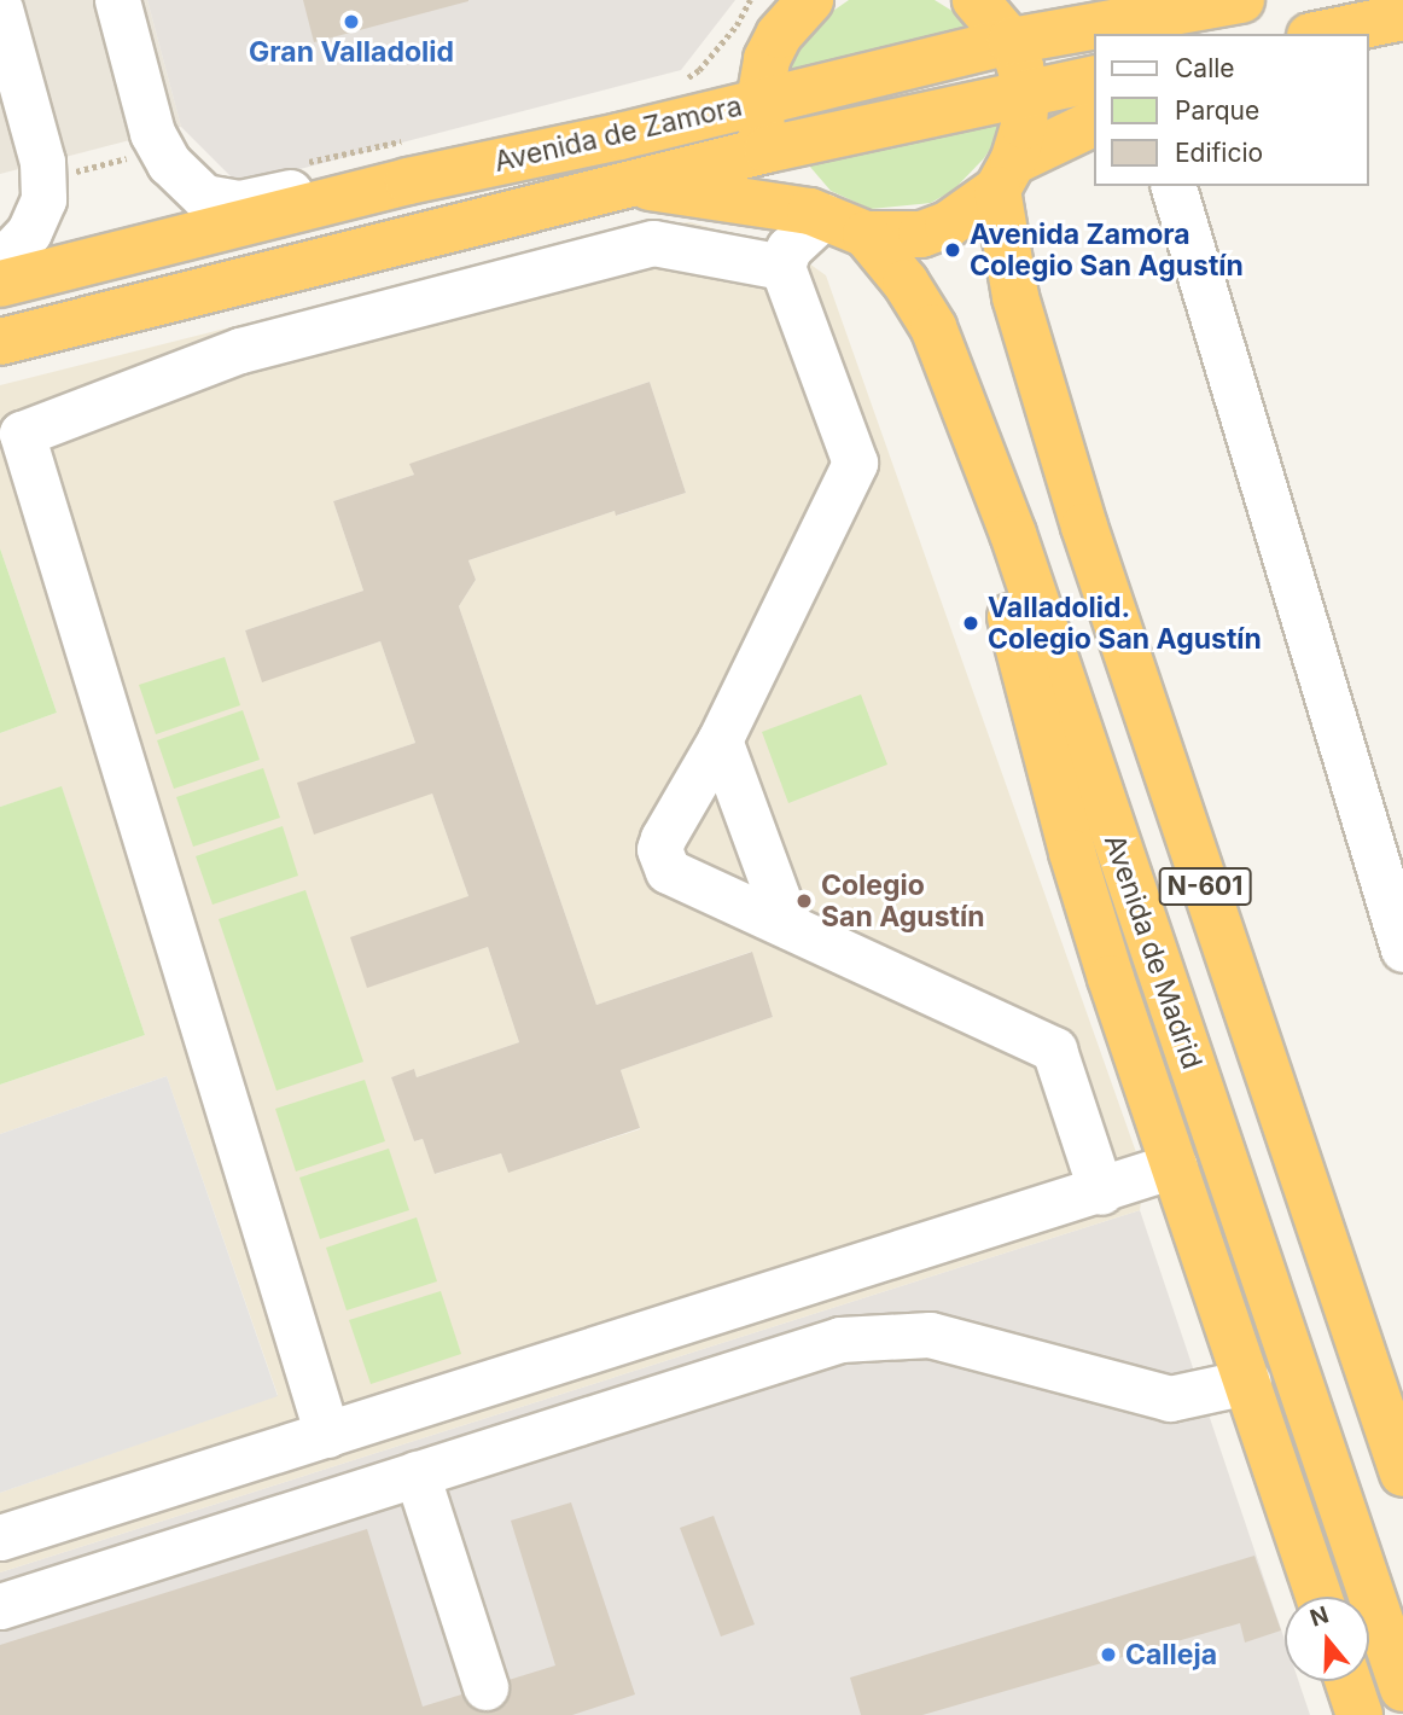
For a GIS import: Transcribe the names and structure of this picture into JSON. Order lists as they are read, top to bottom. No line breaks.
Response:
{"streets":{"highway":["Avenida de Zamora","N-601","Avenida de Madrid"]},"places":["Gran Valladolid","Avenida Zamora Colegio San Agustín","Valladolid. Colegio San Agustín","Colegio San Agustín","Calleja"],"legend":["Calle","Parque","Edificio"],"north":"top"}
